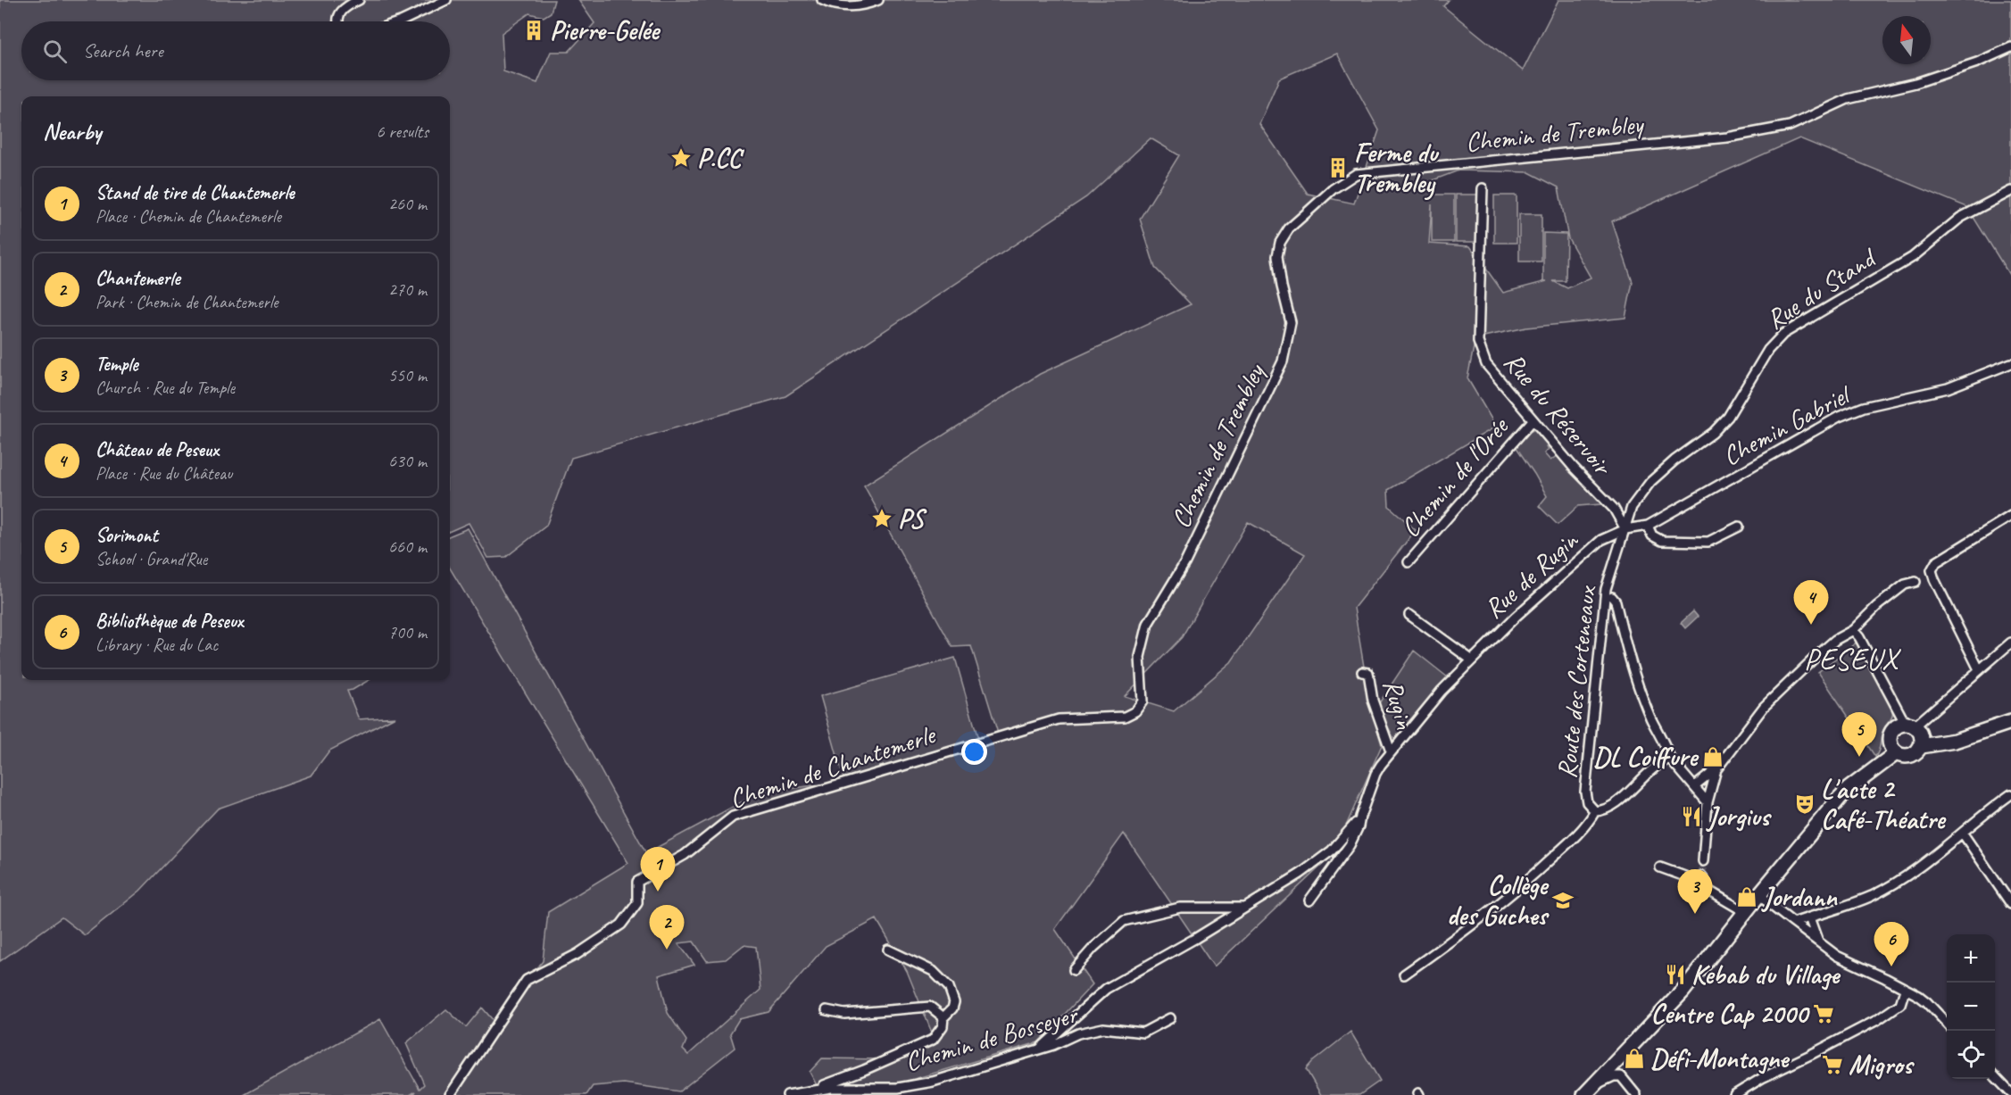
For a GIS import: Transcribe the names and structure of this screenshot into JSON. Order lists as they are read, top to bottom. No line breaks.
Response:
{"streets":{"street":["Chemin de Trembley","Rue du Stand","Rue du Réservoir","Chemin Gabriel","Chemin de l'Orée","Rue de Rugin","Route des Corteneaux","Rugin","Chemin de Chantemerle","Chemin de Bosseyer"]},"crossings":[["Chemin de Trembley","Chemin de Chantemerle"],["Rue du Stand","Rue du Réservoir"],["Rue du Stand","Chemin Gabriel"],["Rue du Stand","Rue de Rugin"],["Rue du Stand","Route des Corteneaux"],["Rue du Réservoir","Chemin Gabriel"],["Rue du Réservoir","Chemin de l'Orée"],["Rue du Réservoir","Rue de Rugin"],["Rue du Réservoir","Route des Corteneaux"],["Chemin Gabriel","Rue de Rugin"],["Chemin Gabriel","Route des Corteneaux"],["Rue de Rugin","Route des Corteneaux"],["Rue de Rugin","Rugin"],["Rue de Rugin","Chemin de Bosseyer"]],"districts":["PESEUX"],"places":{"building":["Pierre-Gelée","Ferme du Trembley"],"place":["P.CC","PS"],"shop":["DL Coiffure","Jordann","Défi-Montagne"],"theatre":["L'acte 2 Café-Théatre"],"restaurant":["Jorgius","Kebab du Village"],"school or university":["Collège des Guches"],"supermarket":["Centre Cap 2000","Migros"]},"north":"top","page":{"search":"Search here","heading":["Nearby","6 results"],"list":[{"mark":"1","name":"Stand de tire de Chantemerle","note":"Place · Chemin de Chantemerle","value":"260 m"},{"mark":"2","name":"Chantemerle","note":"Park · Chemin de Chantemerle","value":"270 m"},{"mark":"3","name":"Temple","note":"Church · Rue du Temple","value":"550 m"},{"mark":"4","name":"Château de Peseux","note":"Place · Rue du Château","value":"630 m"},{"mark":"5","name":"Sorimont","note":"School · Grand'Rue","value":"660 m"},{"mark":"6","name":"Bibliothèque de Peseux","note":"Library · Rue du Lac","value":"700 m"}],"pins":["4","5","1","3","2","6"],"map_buttons":["+","−"]}}
